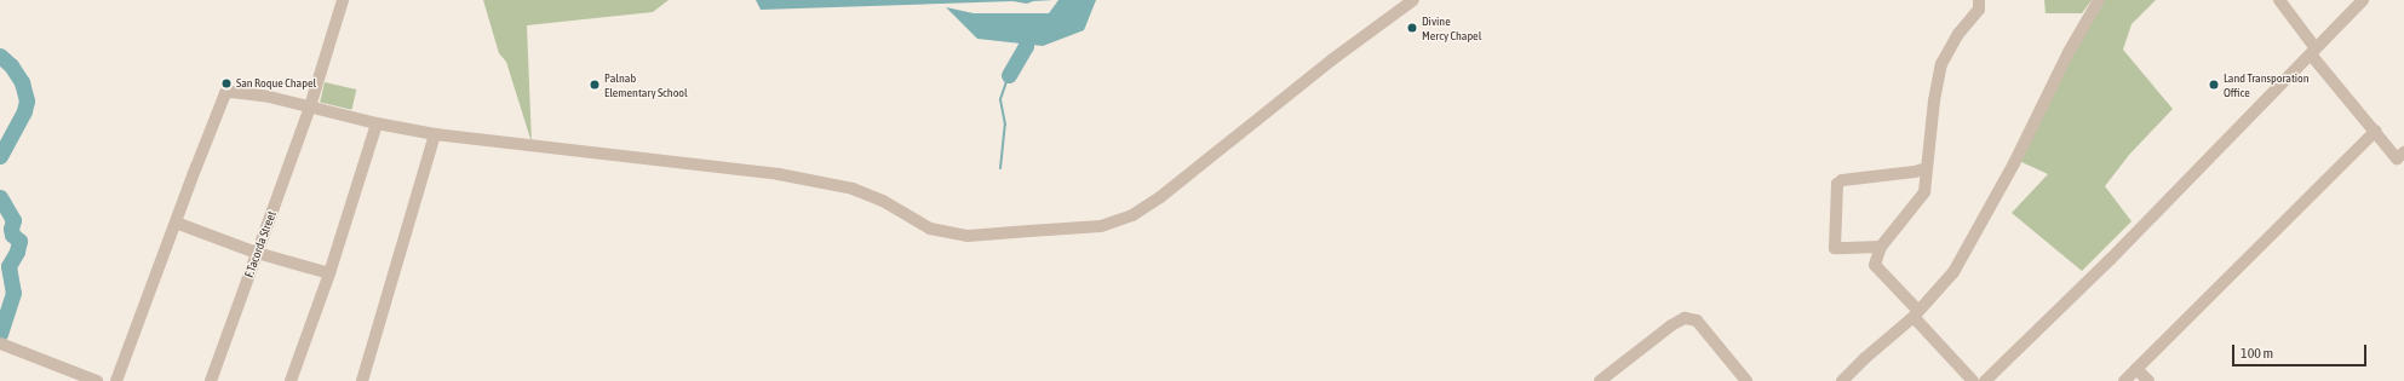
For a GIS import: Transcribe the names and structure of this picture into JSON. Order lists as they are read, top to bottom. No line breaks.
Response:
{"streets":{"street":["F.Tacorda Street"]},"places":["Divine Mercy Chapel","San Roque Chapel","Palnab Elementary School","Land Transporation Office"],"scale_bar":"100 m"}
